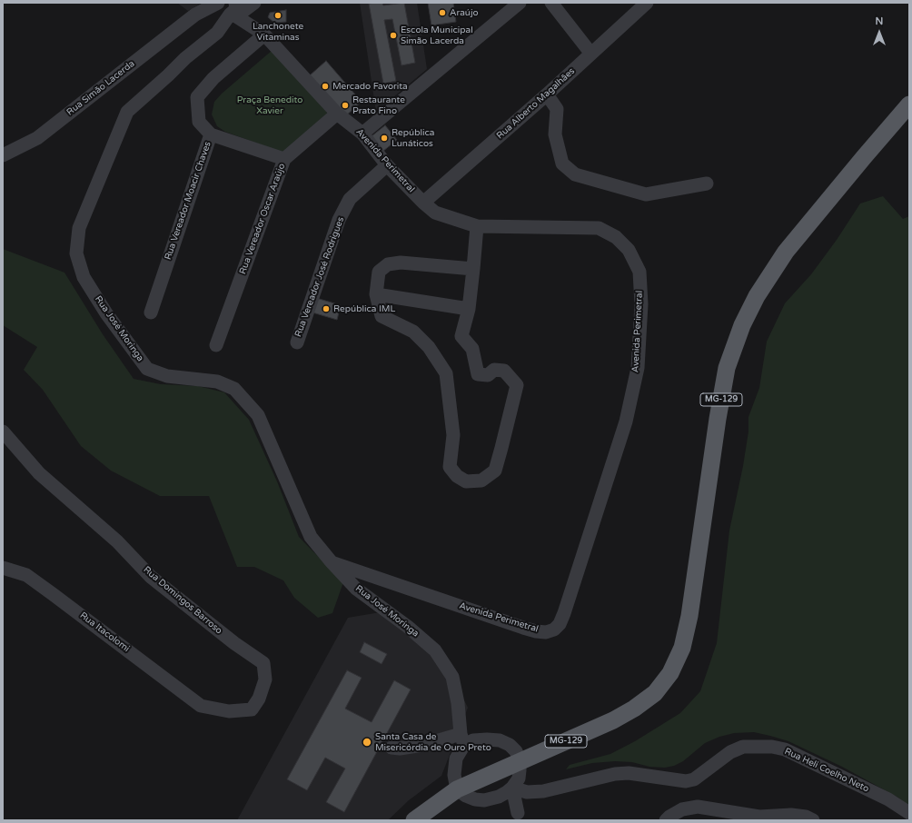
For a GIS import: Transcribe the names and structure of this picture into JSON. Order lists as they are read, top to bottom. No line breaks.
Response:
{"streets":{"main road":["MG-129"],"street":["Rua Simão Lacerda","Rua Alberto Magalhães","Avenida Perimetral","Rua Vereador Moacir Chaves","Rua Vereador Oscar Araújo","Rua Vereador José Rodrigues","Rua José Moringa","Rua Domingos Barroso","Rua Itacolomi","Rua Heli Coelho Neto"]},"crossings":[["Rua Alberto Magalhães","Avenida Perimetral"],["Avenida Perimetral","Rua Vereador Moacir Chaves"],["Avenida Perimetral","Rua Vereador Oscar Araújo"],["Avenida Perimetral","Rua Vereador José Rodrigues"],["Avenida Perimetral","Rua José Moringa"],["Rua Domingos Barroso","Rua Itacolomi"]],"parks":["Praça Benedito Xavier"],"places":["Araújo","Lanchonete Vitaminas","Escola Municipal Simão Lacerda","Mercado Favorita","Restaurante Prato Fino","República Lunáticos","República IML","Santa Casa de Misericórdia de Ouro Preto"],"north":"top"}
